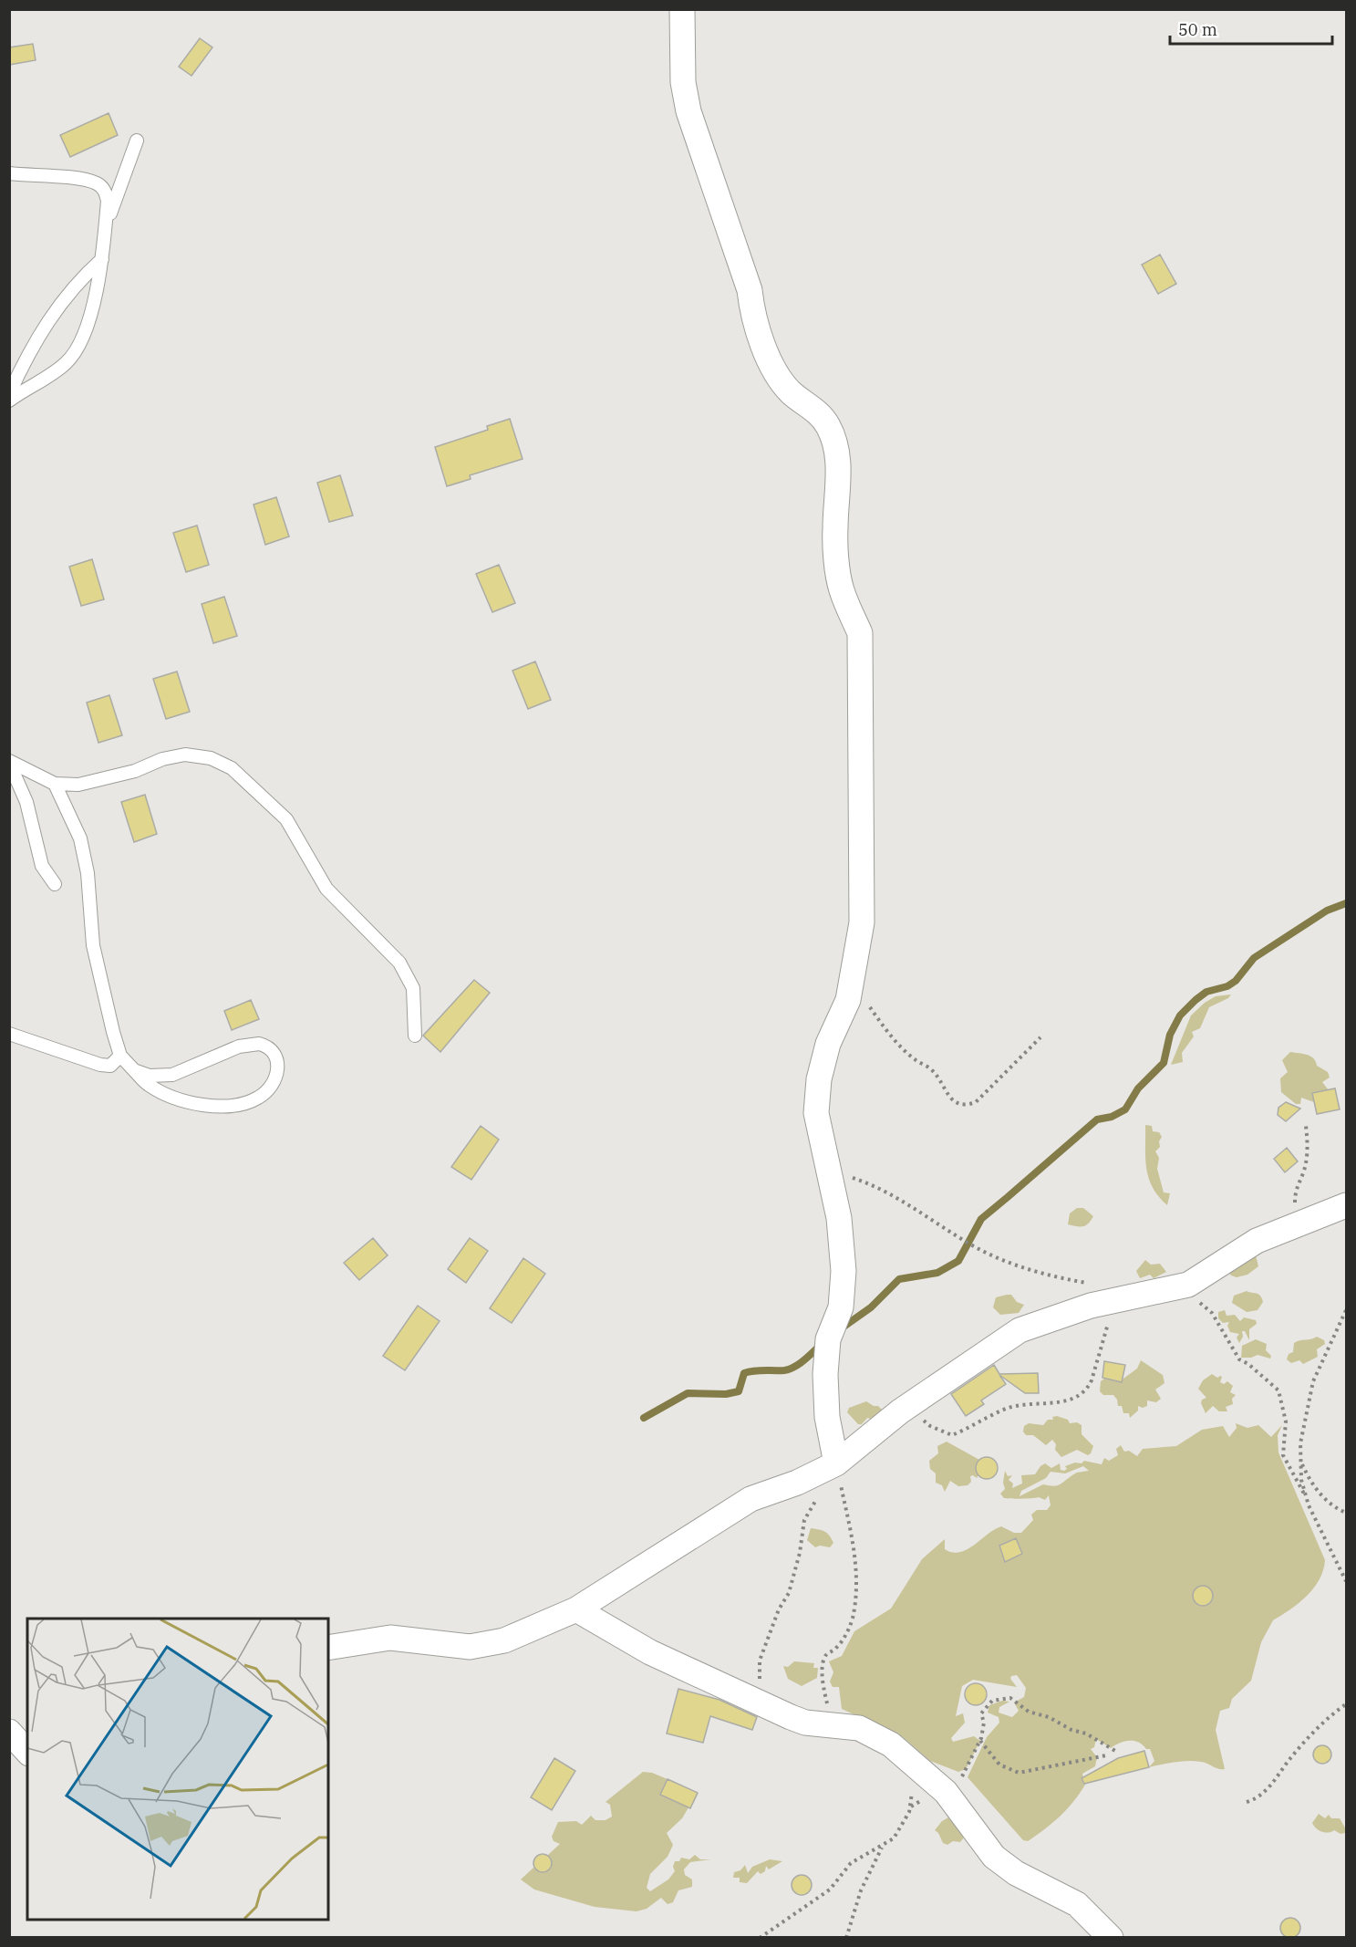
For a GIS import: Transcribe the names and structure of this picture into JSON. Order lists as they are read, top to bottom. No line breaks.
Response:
{"scale_bar":"50 m"}
